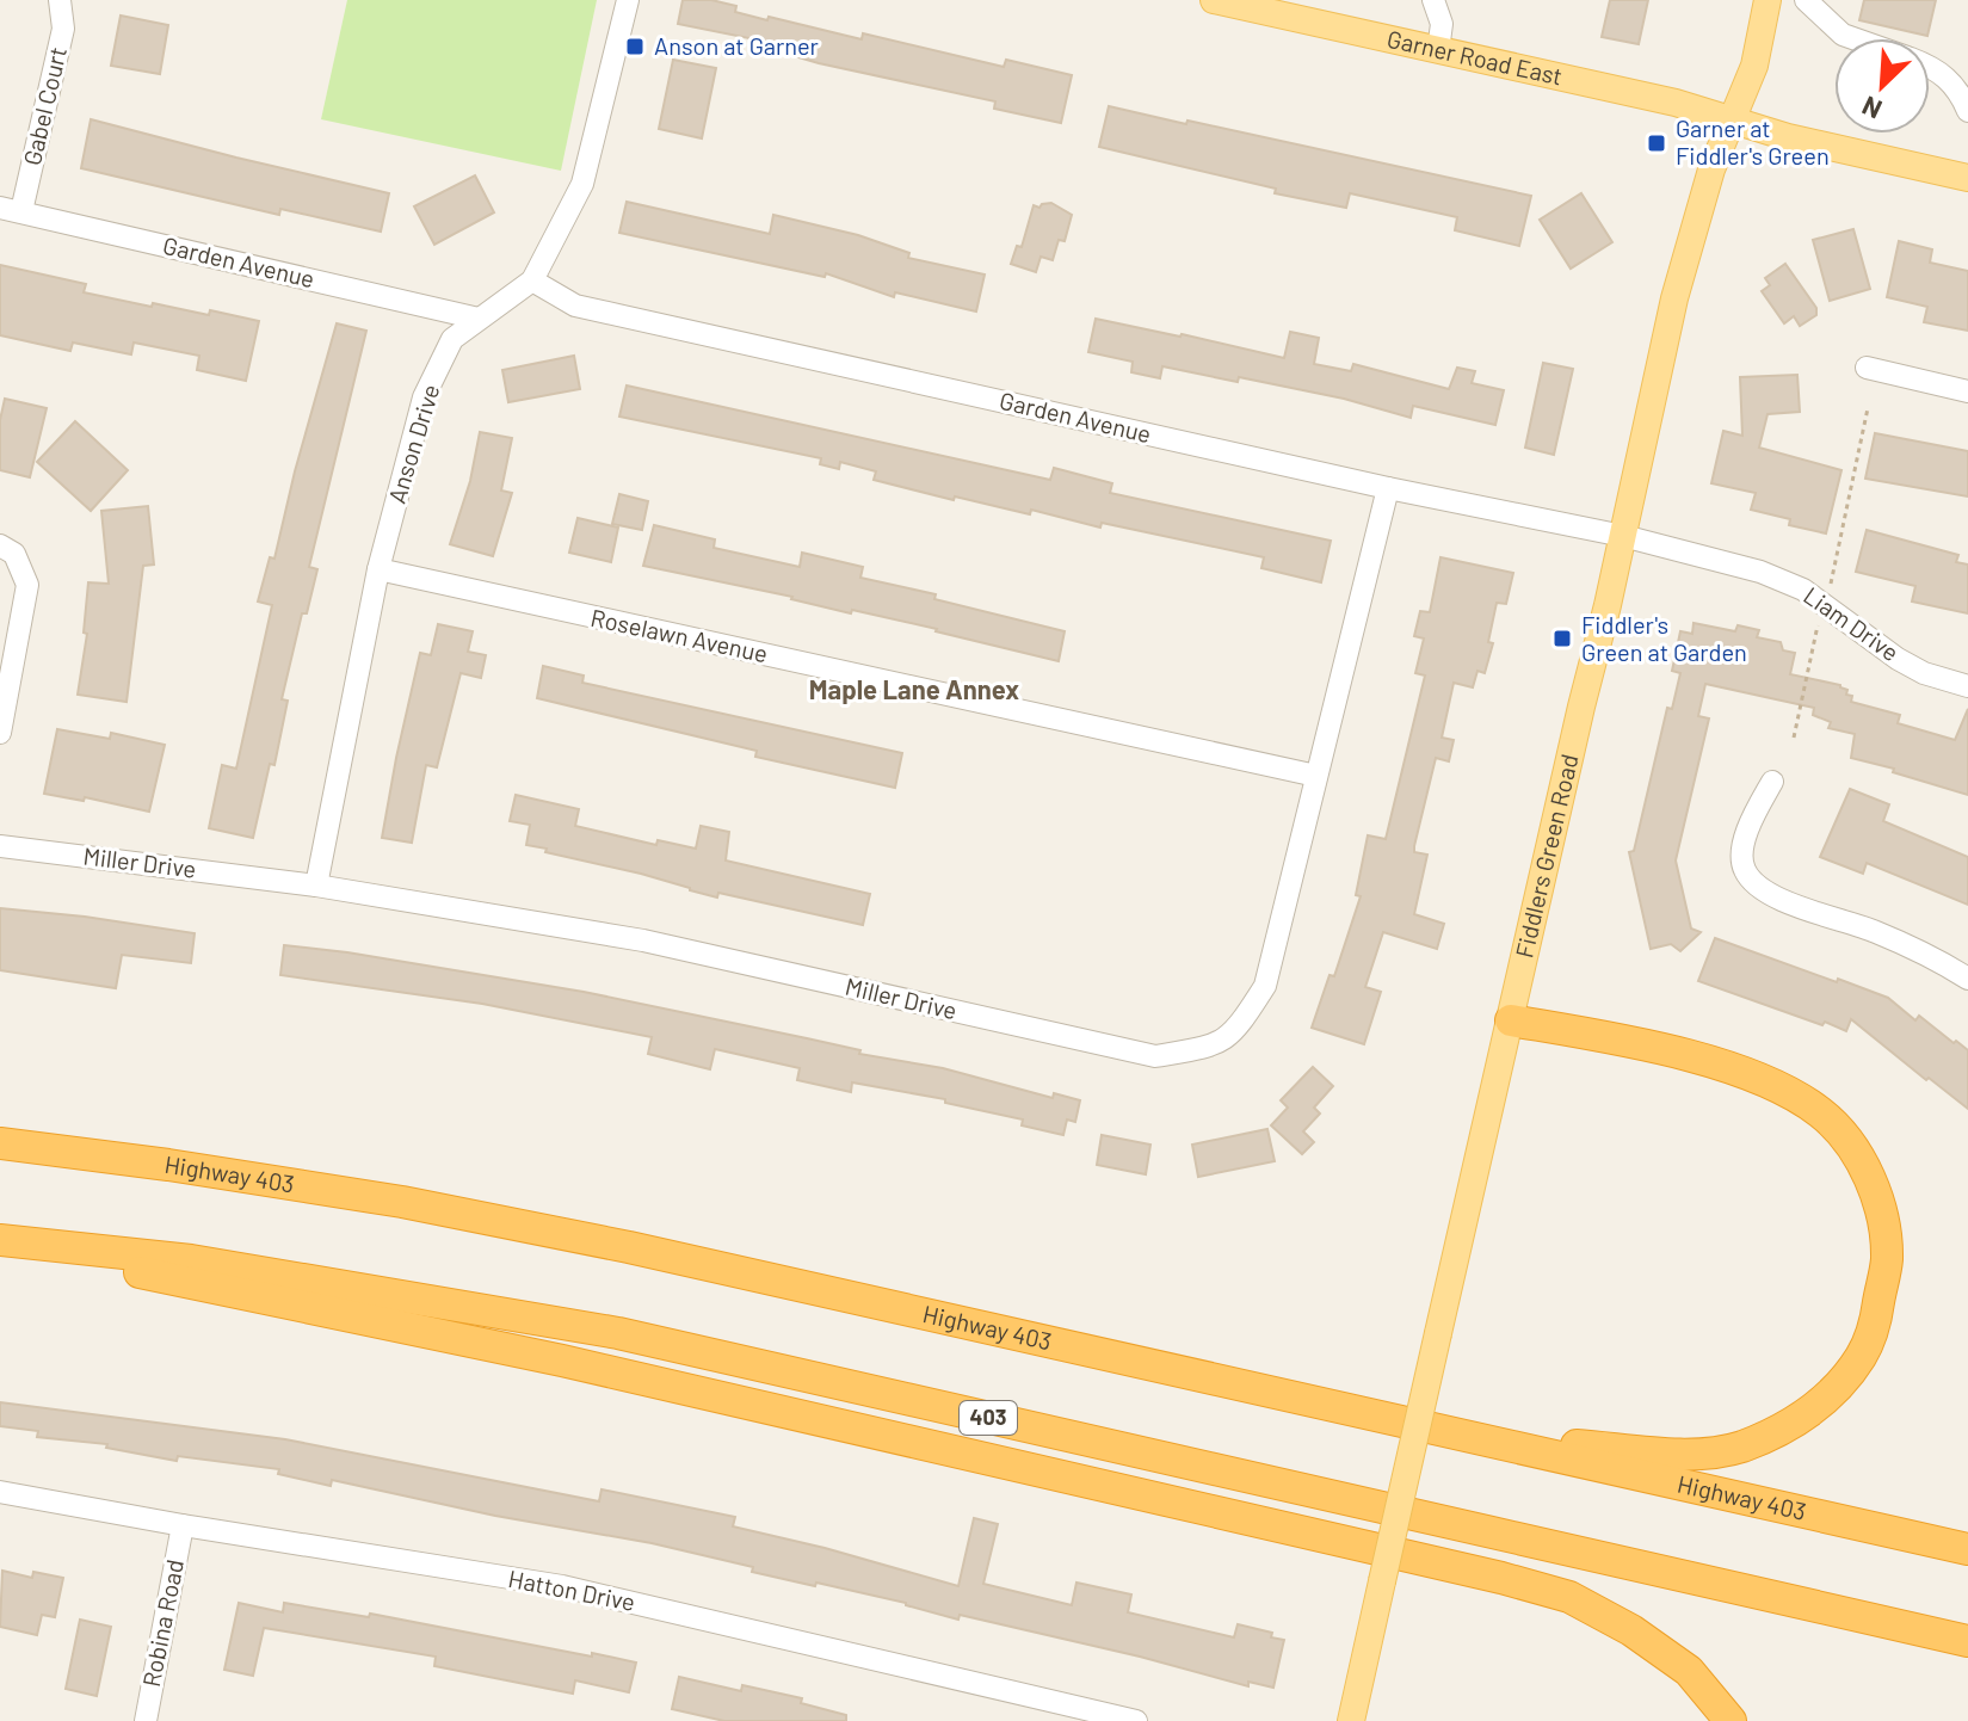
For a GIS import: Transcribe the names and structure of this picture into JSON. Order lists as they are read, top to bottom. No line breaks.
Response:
{"streets":{"highway":["Highway 403","403"],"main road":["Garner Road East","Fiddlers Green Road"],"street":["Gabel Court","Garden Avenue","Anson Drive","Liam Drive","Roselawn Avenue","Miller Drive","Hatton Drive","Robina Road"]},"crossings":[["Garner Road East","Fiddlers Green Road"],["Gabel Court","Garden Avenue"],["Garden Avenue","Anson Drive"],["Garden Avenue","Liam Drive"],["Garden Avenue","Fiddlers Green Road"],["Garden Avenue","Miller Drive"],["Anson Drive","Roselawn Avenue"],["Anson Drive","Miller Drive"],["Liam Drive","Fiddlers Green Road"],["Roselawn Avenue","Miller Drive"],["Hatton Drive","Robina Road"]],"districts":["Maple Lane Annex"],"places":{"transit":["Anson at Garner","Garner at Fiddler's Green","Fiddler's Green at Garden"]},"north":"bottom left"}
